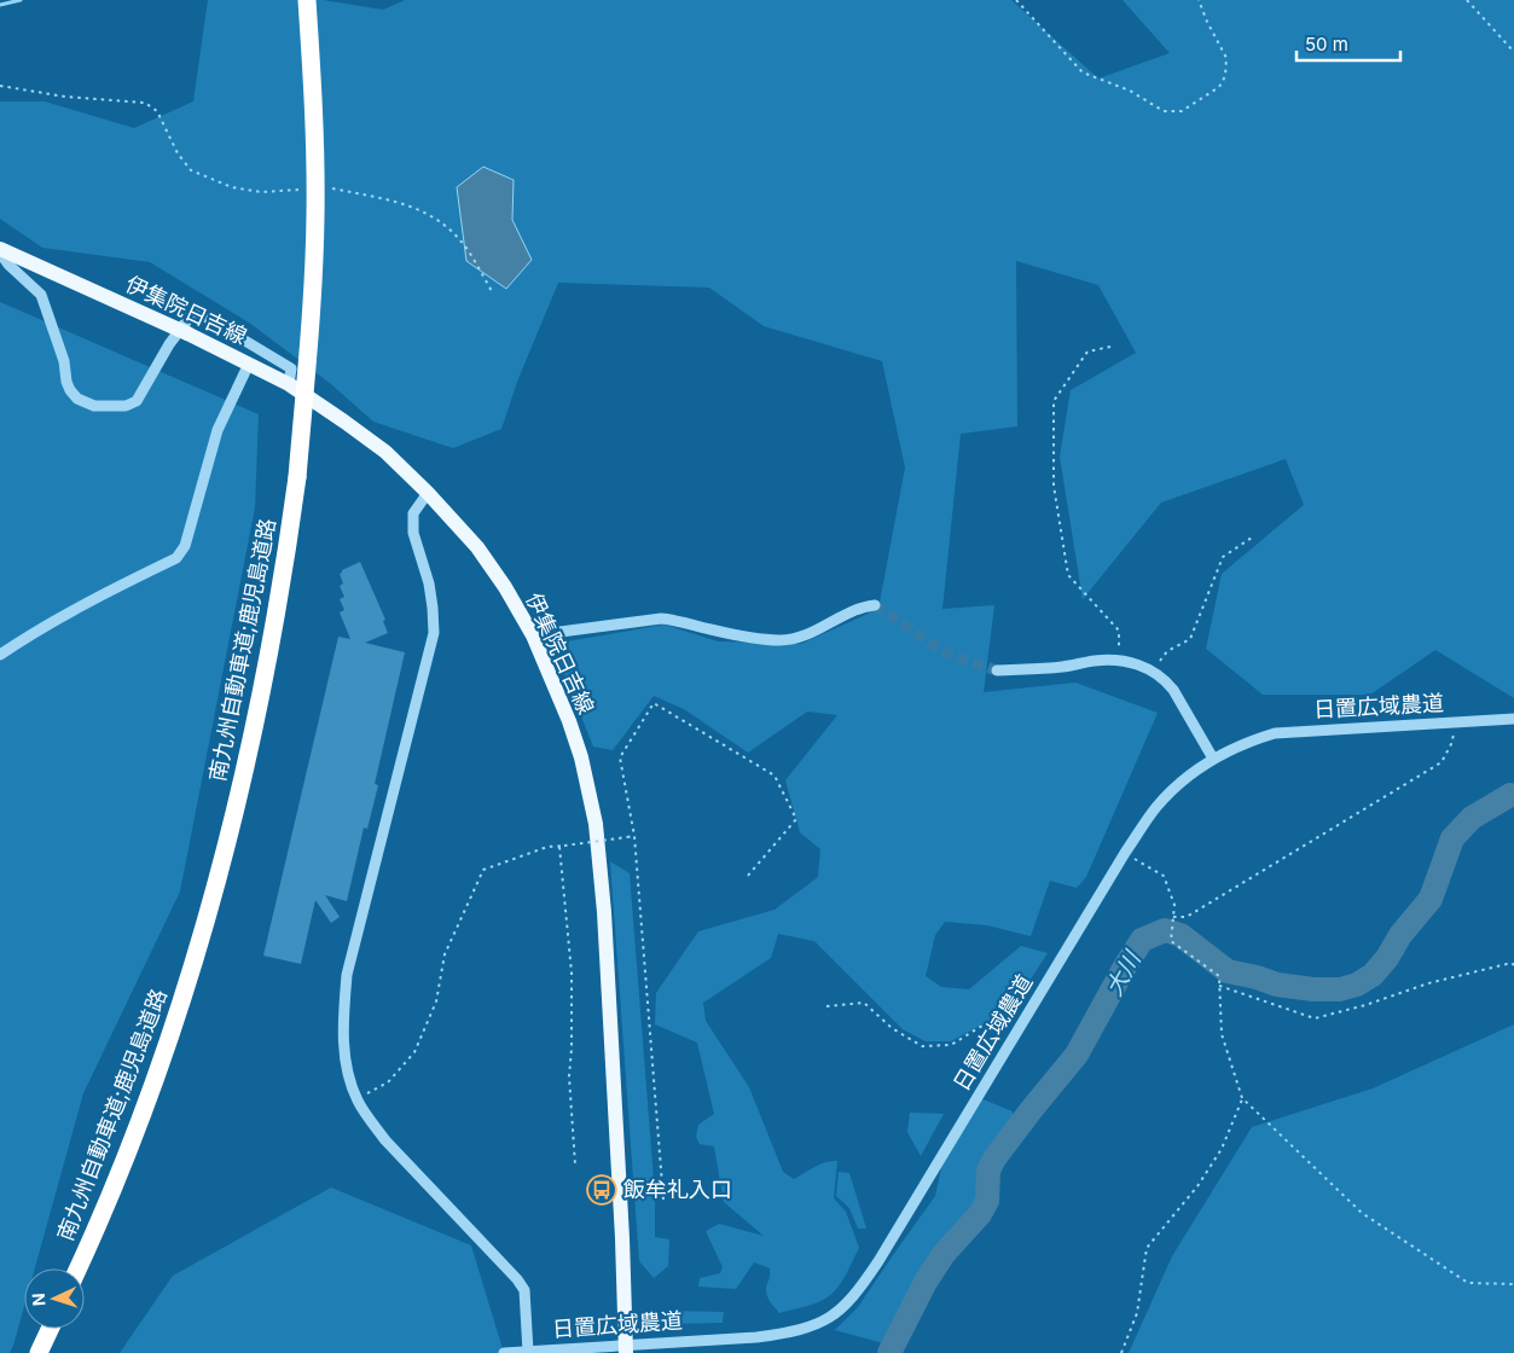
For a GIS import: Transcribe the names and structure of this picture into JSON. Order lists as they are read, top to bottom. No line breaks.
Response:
{"streets":{"highway":["南九州自動車道;鹿児島道路"],"main road":["伊集院日吉線"],"street":["日置広域農道"]},"crossings":[["伊集院日吉線","日置広域農道"]],"water":["大川"],"places":{"bus stop":["飯牟礼入口"]},"scale_bar":"50 m","north":"left"}
